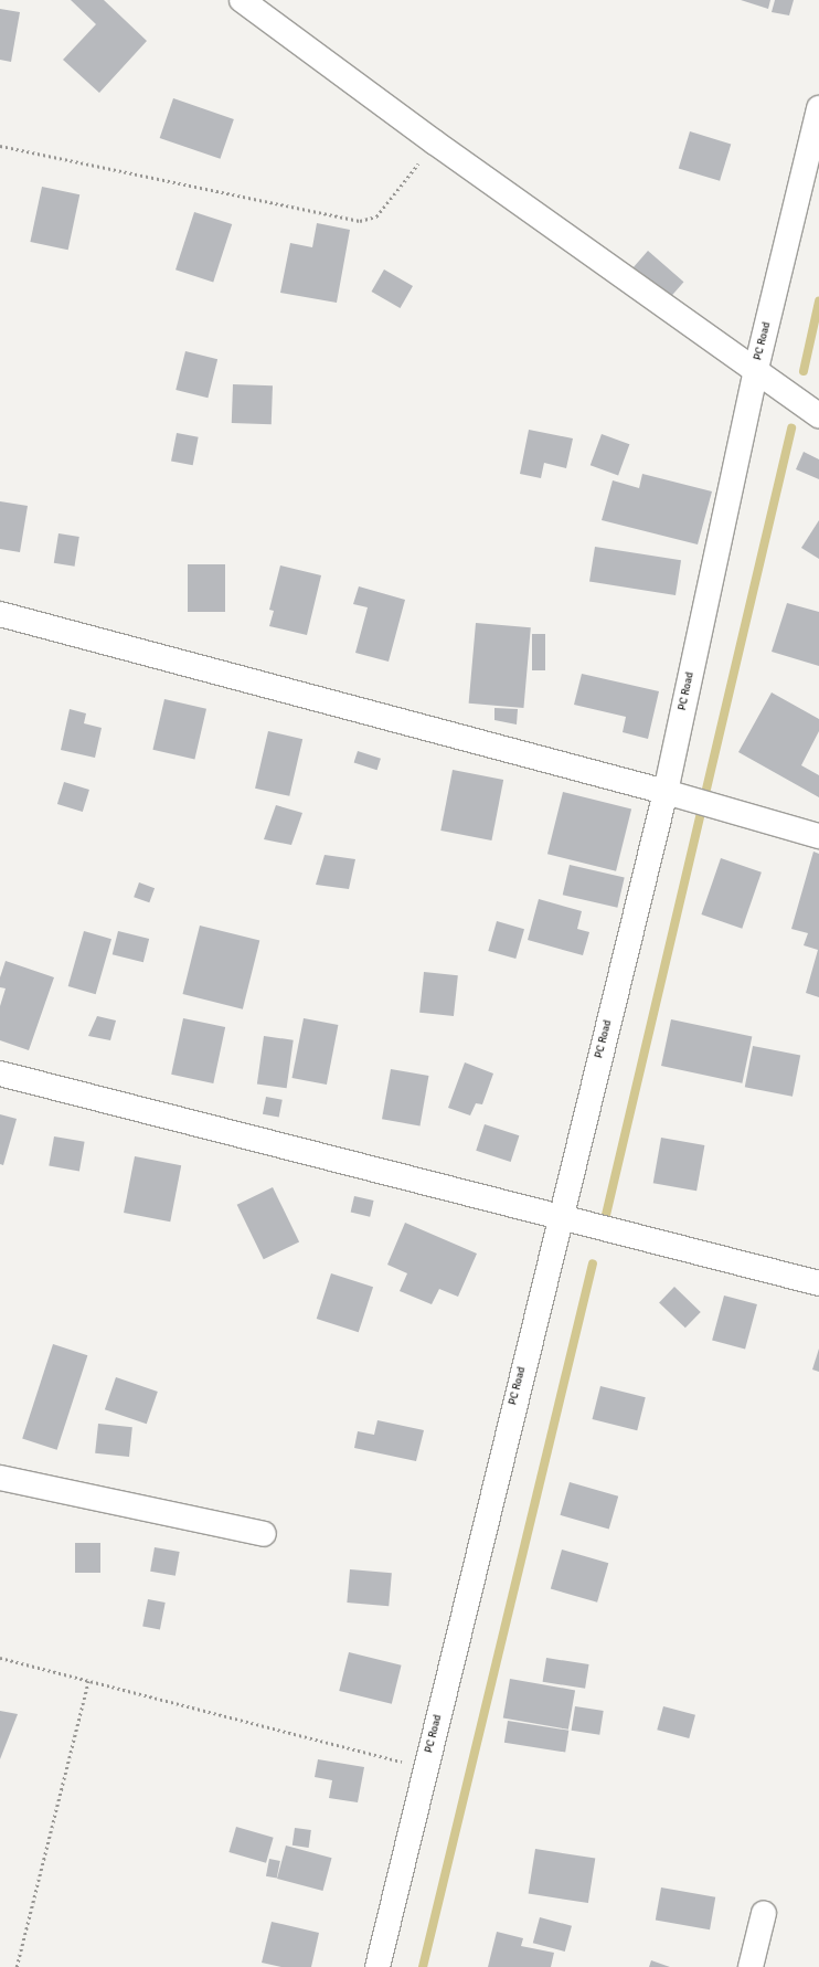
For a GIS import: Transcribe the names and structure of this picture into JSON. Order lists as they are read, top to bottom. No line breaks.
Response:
{"streets":{"street":["PC Road"]}}
